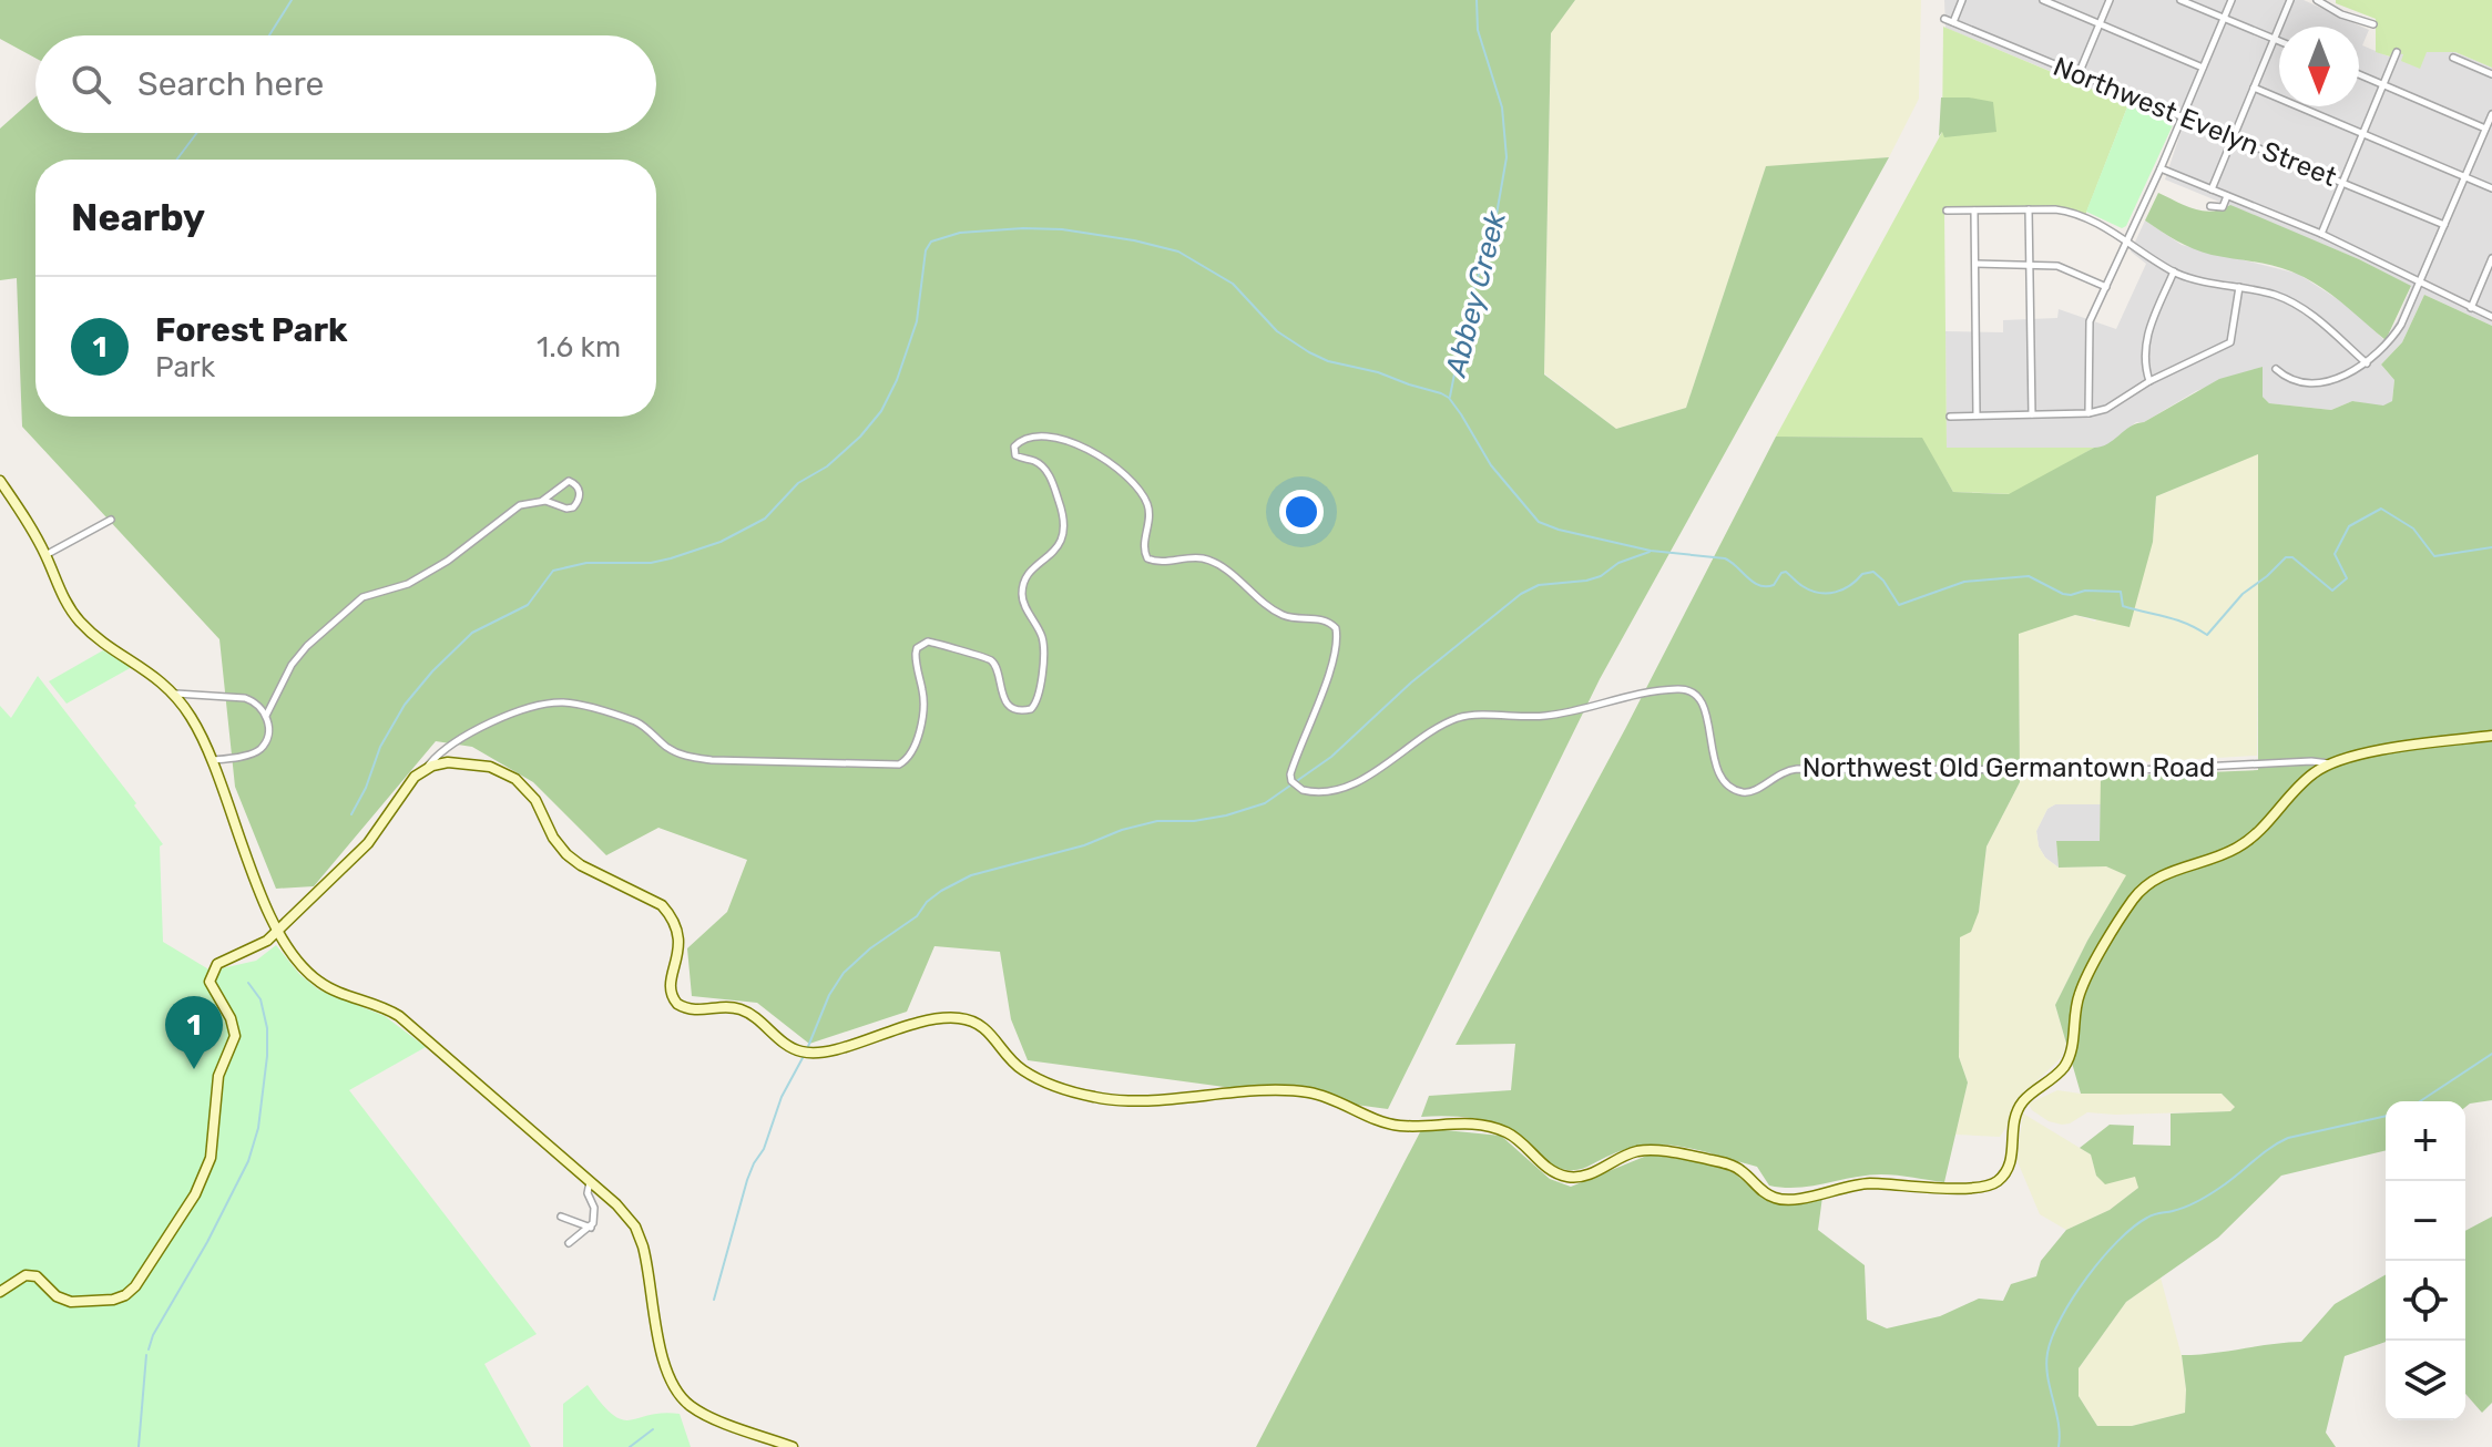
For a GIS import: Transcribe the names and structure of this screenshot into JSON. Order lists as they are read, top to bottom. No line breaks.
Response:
{"streets":{"street":["Northwest Evelyn Street","Northwest Old Germantown Road"]},"water":["Abbey Creek"],"north":"bottom","page":{"search":"Search here","heading":"Nearby","list":[{"mark":"1","name":"Forest Park","note":"Park","value":"1.6 km"}],"pins":"1","map_buttons":["+","−"]}}
